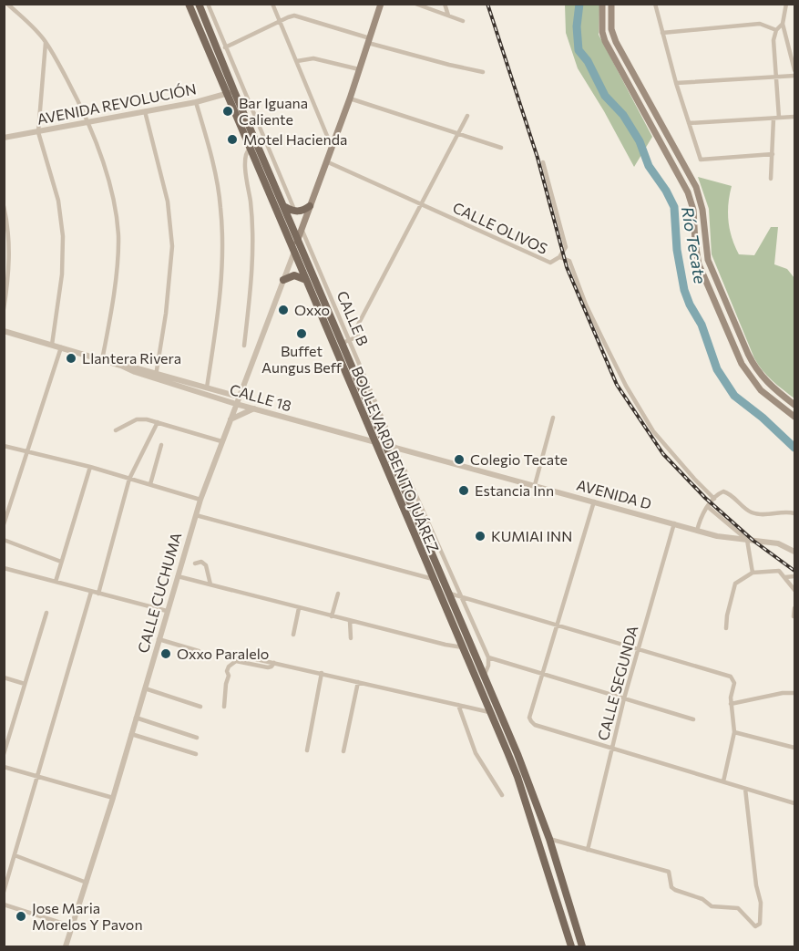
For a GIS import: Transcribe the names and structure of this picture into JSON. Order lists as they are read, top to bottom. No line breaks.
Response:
{"streets":{"main road":["BOULEVARD BENITO JUÁREZ"],"street":["AVENIDA REVOLUCIÓN","CALLE OLIVOS","CALLE B","CALLE 18","AVENIDA D","CALLE CUCHUMA","CALLE SEGUNDA"]},"crossings":[["AVENIDA REVOLUCIÓN","BOULEVARD BENITO JUÁREZ"],["CALLE B","CALLE 18"],["CALLE B","BOULEVARD BENITO JUÁREZ"],["CALLE B","AVENIDA D"],["CALLE 18","BOULEVARD BENITO JUÁREZ"],["CALLE 18","AVENIDA D"],["CALLE 18","CALLE CUCHUMA"],["BOULEVARD BENITO JUÁREZ","CALLE CUCHUMA"],["AVENIDA D","CALLE SEGUNDA"]],"water":["Río Tecate"],"places":["Bar Iguana Caliente","Motel Hacienda","Oxxo","Buffet Aungus Beff","Llantera Rivera","Colegio Tecate","Estancia Inn","KUMIAI INN","Oxxo Paralelo","Jose Maria Morelos Y Pavon"]}
